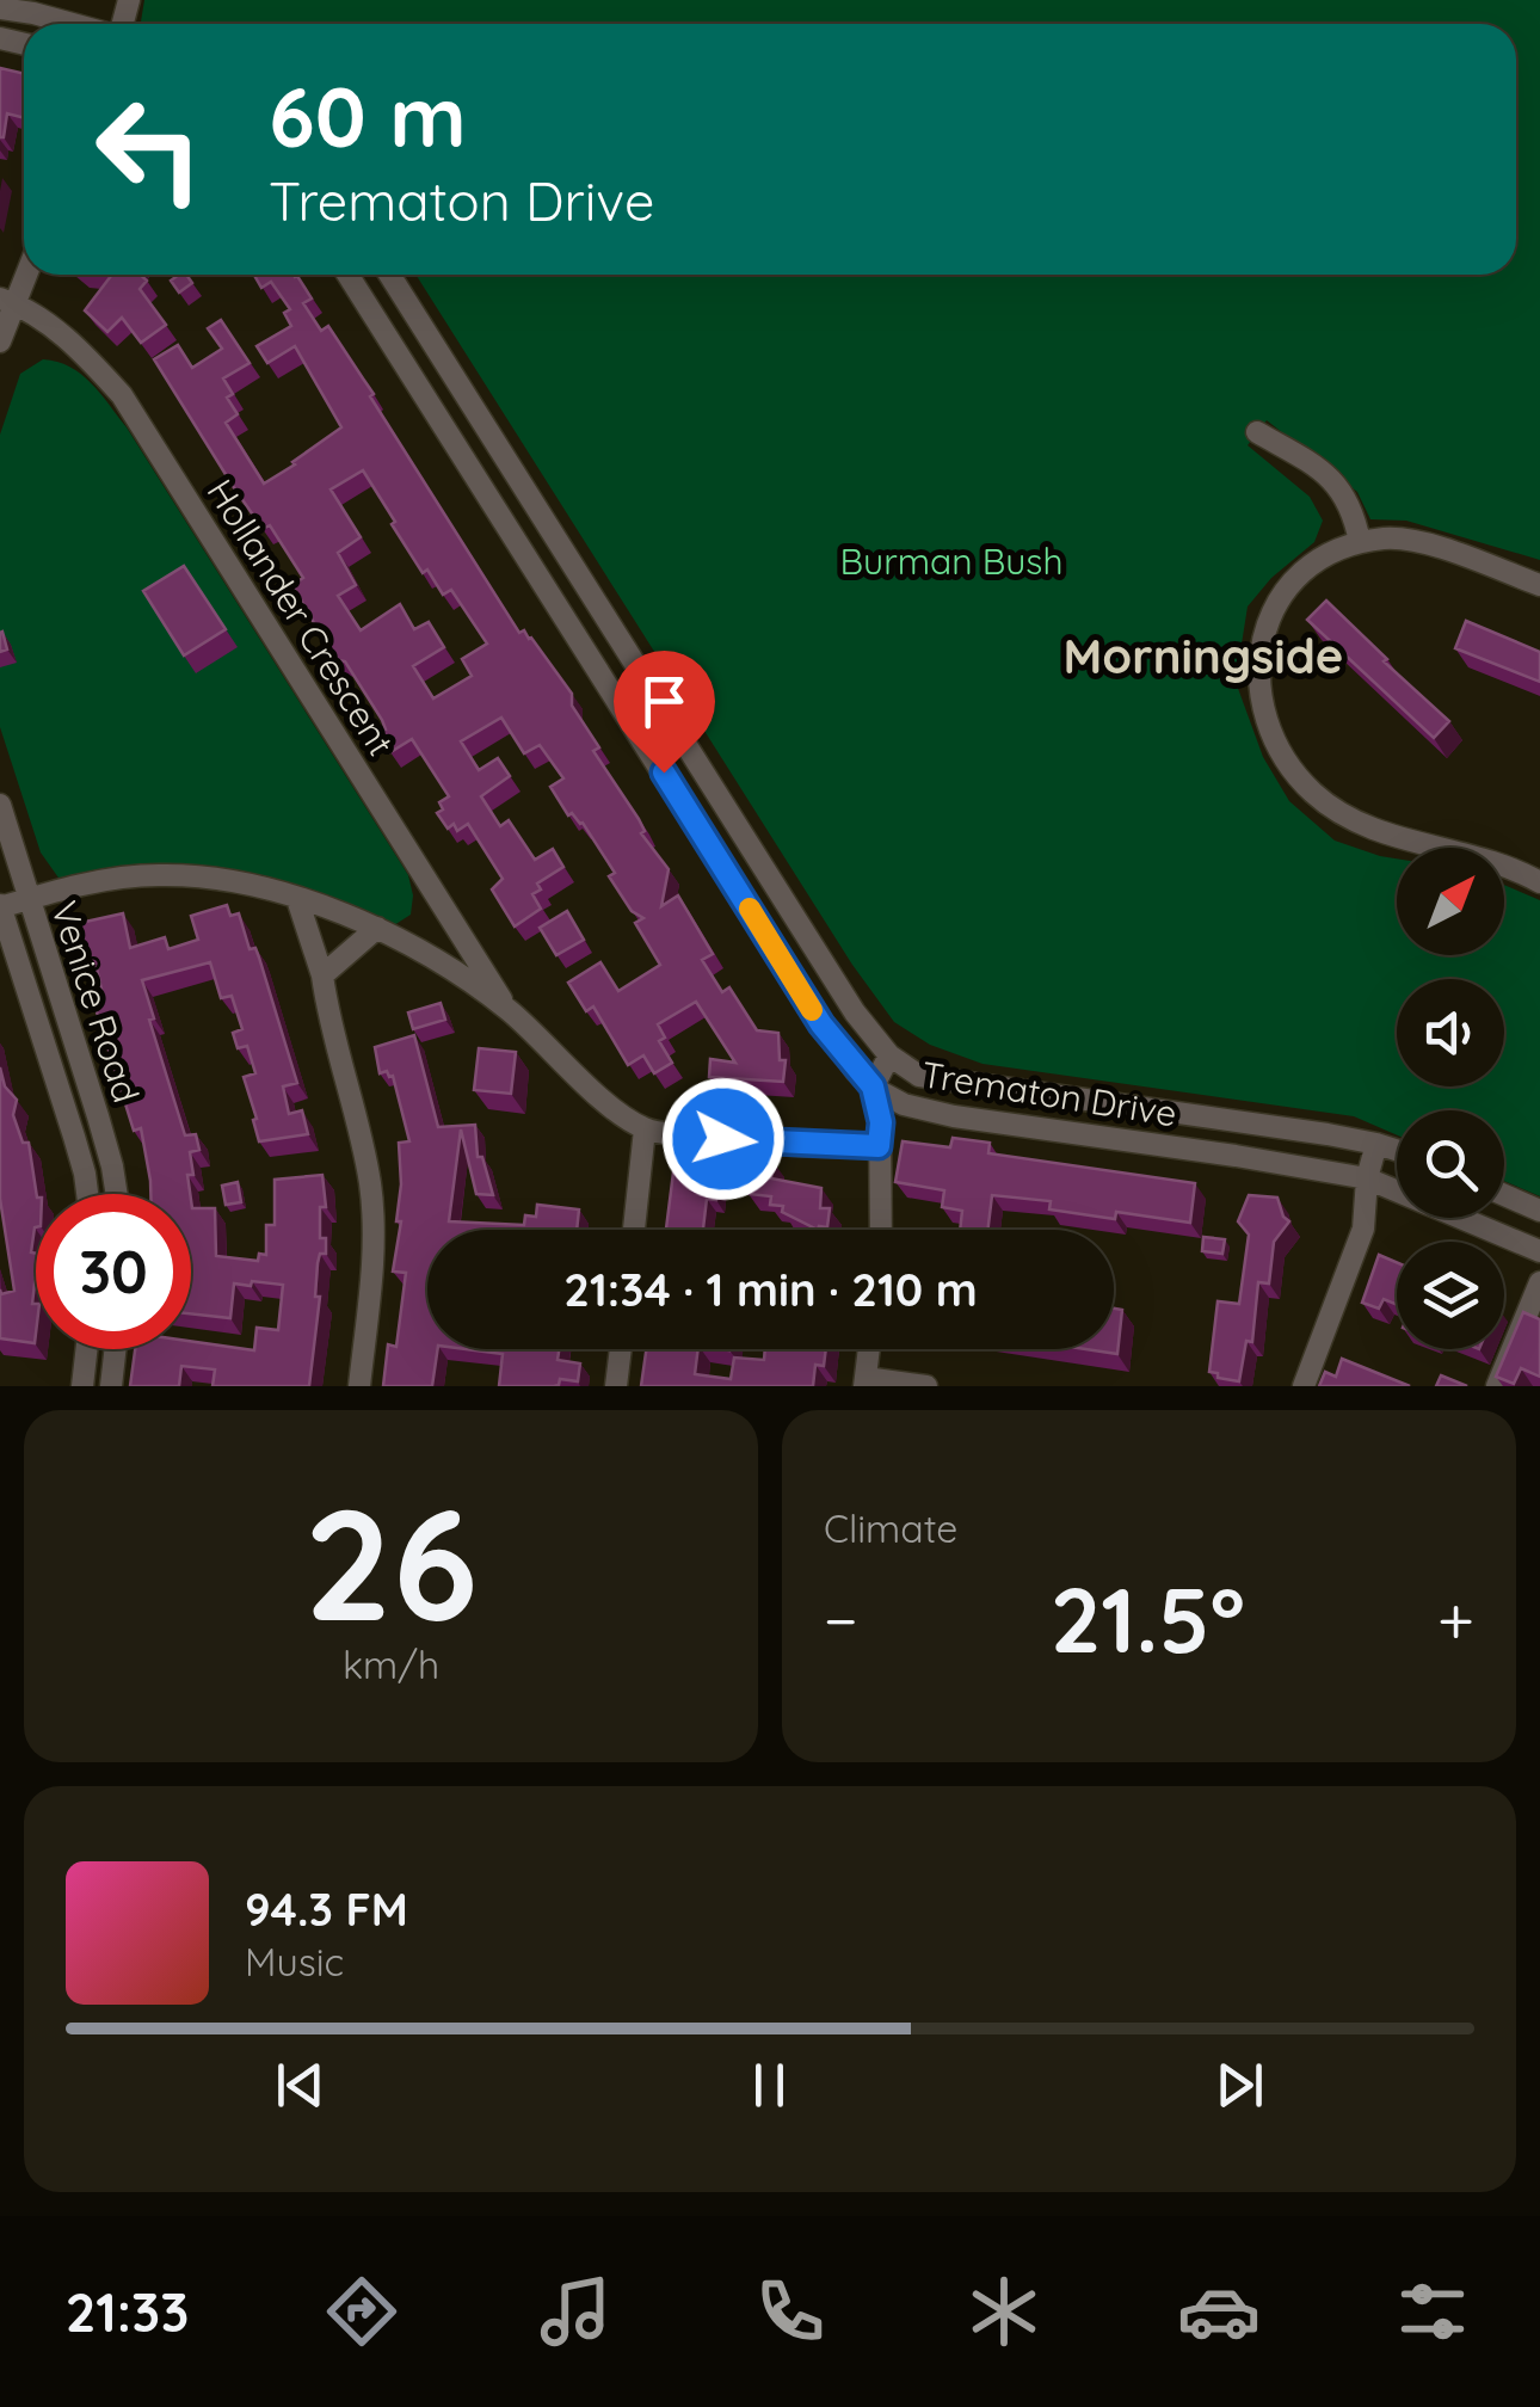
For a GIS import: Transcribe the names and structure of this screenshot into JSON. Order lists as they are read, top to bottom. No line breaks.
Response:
{"streets":{"street":["Hollander Crescent","Venice Road","Trematon Drive"]},"crossings":[["Hollander Crescent","Venice Road"]],"districts":["Morningside"],"parks":["Burman Bush"],"north":"top right","page":{"turn":["60 m","Trematon Drive"],"limit":"30","trip":"21:34 · 1 min · 210 m","tile":[["26","km/h"],"Climate"],"heat":["−","21.5°","+"],"song":["94.3 FM","Music"],"tabs":"21:33"}}
